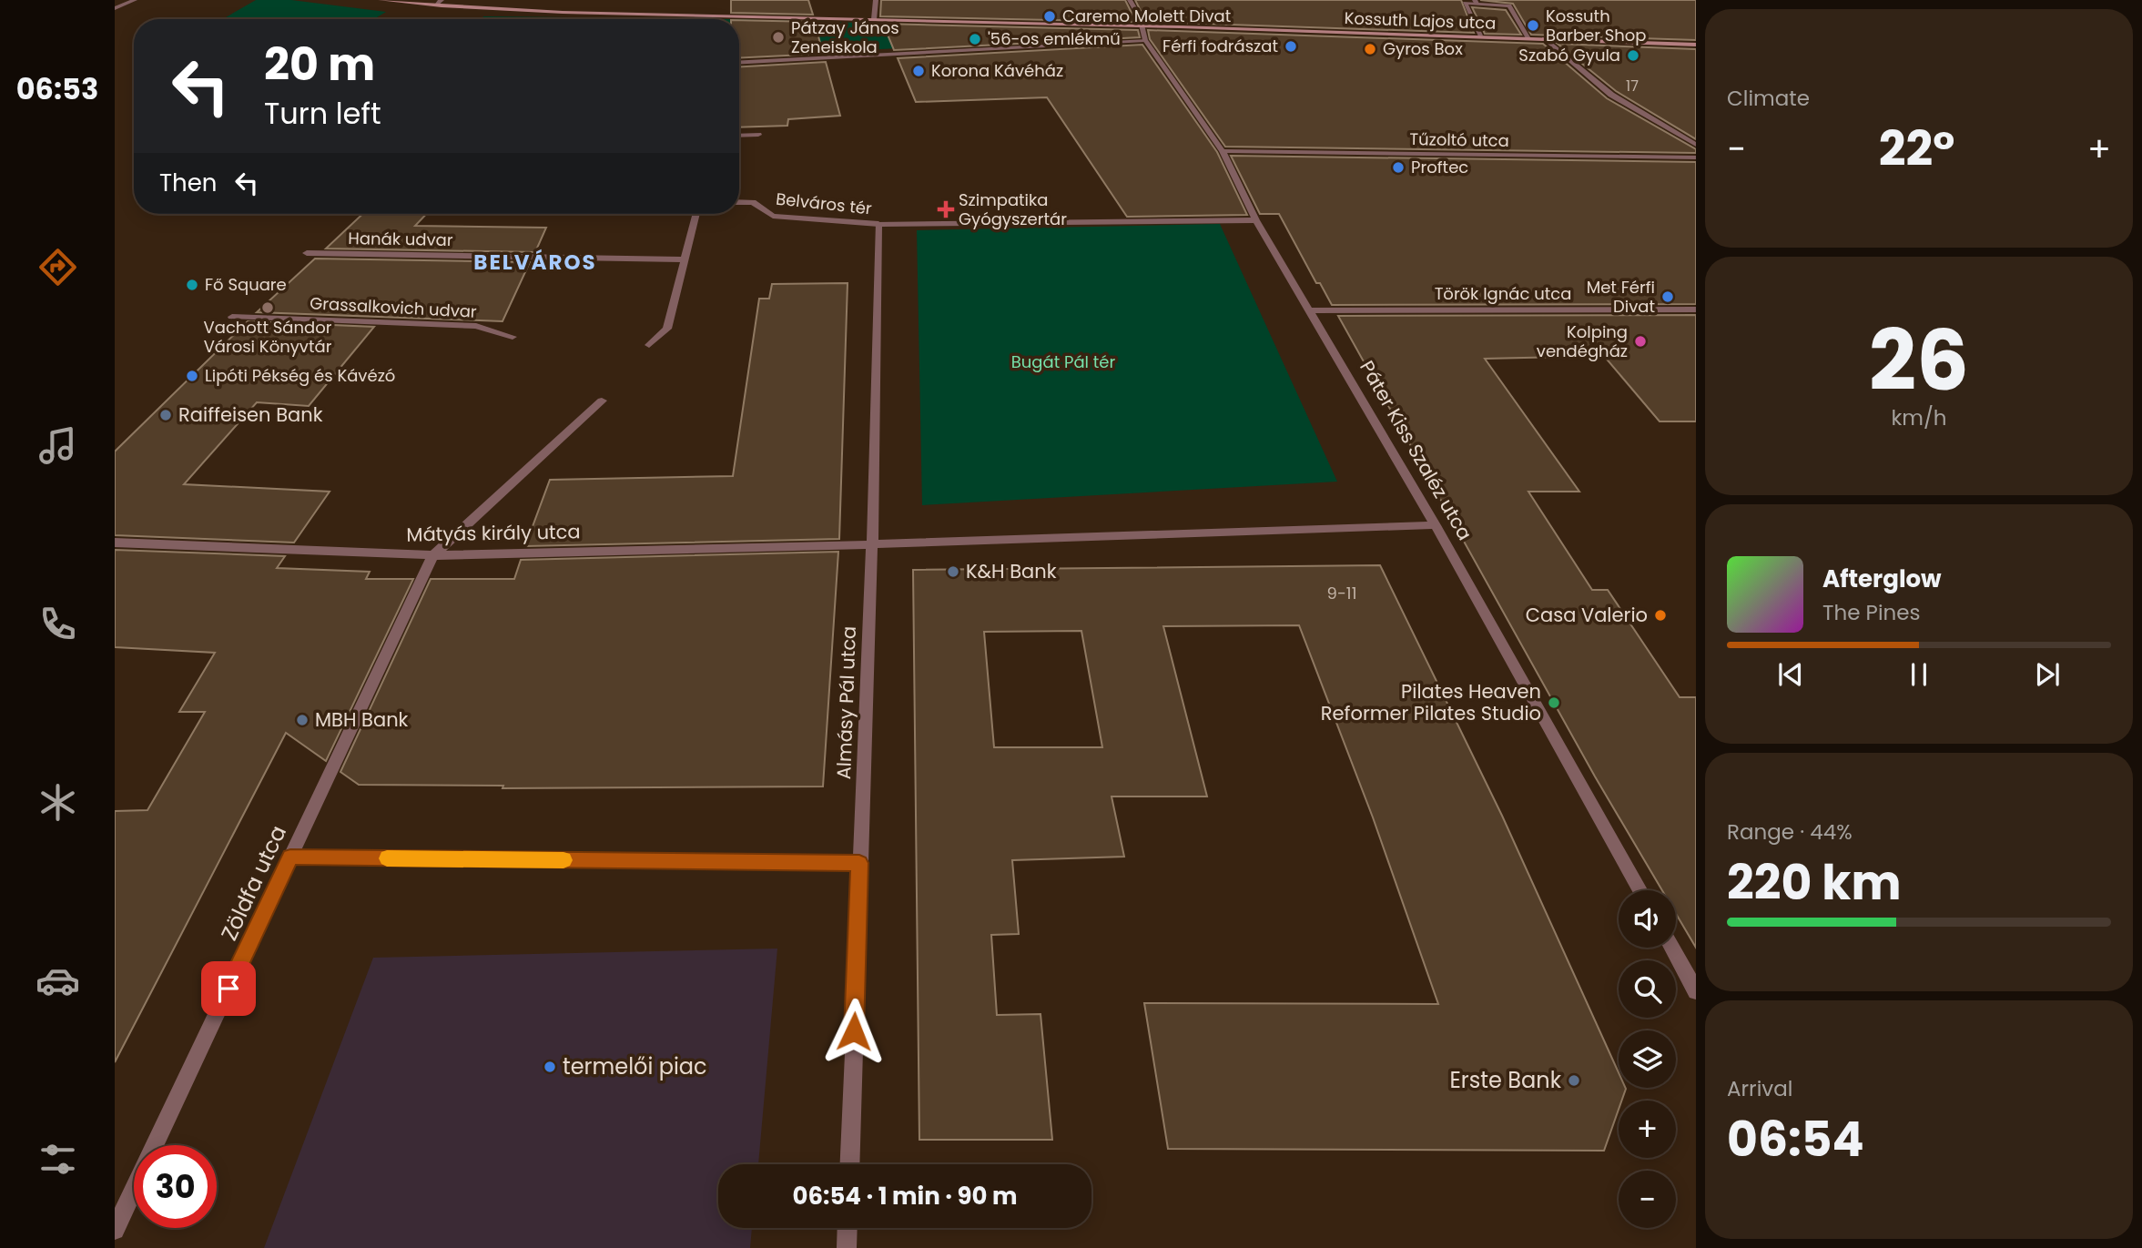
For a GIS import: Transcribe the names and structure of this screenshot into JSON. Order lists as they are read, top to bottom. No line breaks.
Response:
{"streets":{"main road":["Kossuth Lajos utca"],"street":["Tűzoltó utca","Belváros tér","Hanák udvar","Török Ignác utca","Grassalkovich udvar","Páter Kiss Szaléz utca","Mátyás király utca","Almásy Pál utca","Zöldfa utca"]},"crossings":[["Kossuth Lajos utca","Páter Kiss Szaléz utca"],["Tűzoltó utca","Páter Kiss Szaléz utca"],["Török Ignác utca","Páter Kiss Szaléz utca"],["Mátyás király utca","Almásy Pál utca"],["Mátyás király utca","Zöldfa utca"]],"districts":["BELVÁROS"],"parks":["Bugát Pál tér"],"places":{"other":["Caremo Molett Divat","Kossuth Barber Shop","Pátzay János Zeneiskola","'56-os emlékmű","Férfi fodrászat","Gyros Box","Szabó Gyula","Korona Kávéház","Proftec","Fő Square","Met Férfi Divat","Vachott Sándor Városi Könyvtár","Kolping vendégház","Lipóti Pékség és Kávézó","Raiffeisen Bank","K&H Bank","Casa Valerio","Pilates Heaven Reformer Pilates Studio","MBH Bank","termelői piac","Erste Bank"],"health":["Szimpatika Gyógyszertár"]},"house_numbers":["17","9-11"],"page":{"tabs":"06:53","tile":["Climate",["26","km/h"],["Range · 44%","220 km"],["Arrival","06:54"]],"turn":["20 m","Turn left"],"heat":["−","22°","+"],"then":"Then","song":["Afterglow","The Pines"],"map_buttons":["+","−"],"limit":"30","trip":"06:54 · 1 min · 90 m"}}
